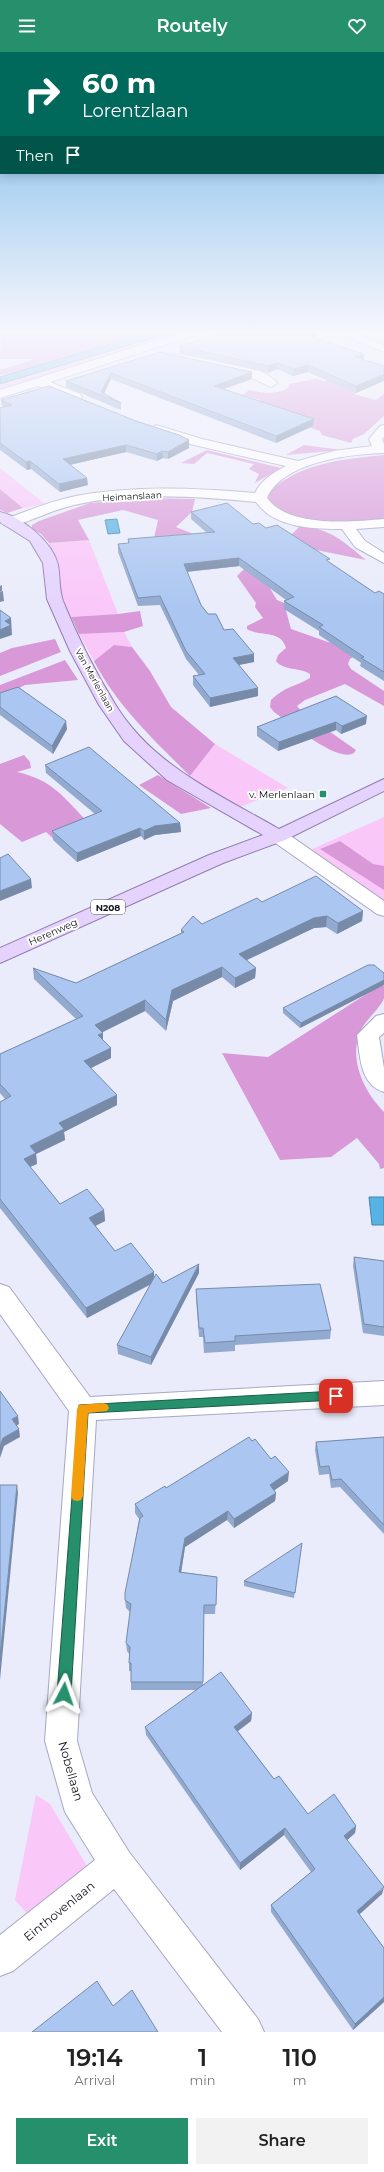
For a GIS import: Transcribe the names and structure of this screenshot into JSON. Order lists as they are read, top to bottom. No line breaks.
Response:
{"streets":{"main road":["Van Merlenlaan","N208","Herenweg"],"street":["Heimanslaan","Nobellaan","Einthovenlaan"]},"crossings":[["Heimanslaan","Van Merlenlaan"],["Van Merlenlaan","Herenweg"],["Nobellaan","Einthovenlaan"]],"places":{"transit":["v. Merlenlaan"]},"page":{"header":"Routely","turn":["60 m","Lorentzlaan"],"then":"Then","eta":["19:14","Arrival","1","min","110","m"],"buttons":["Exit","Share"]}}
